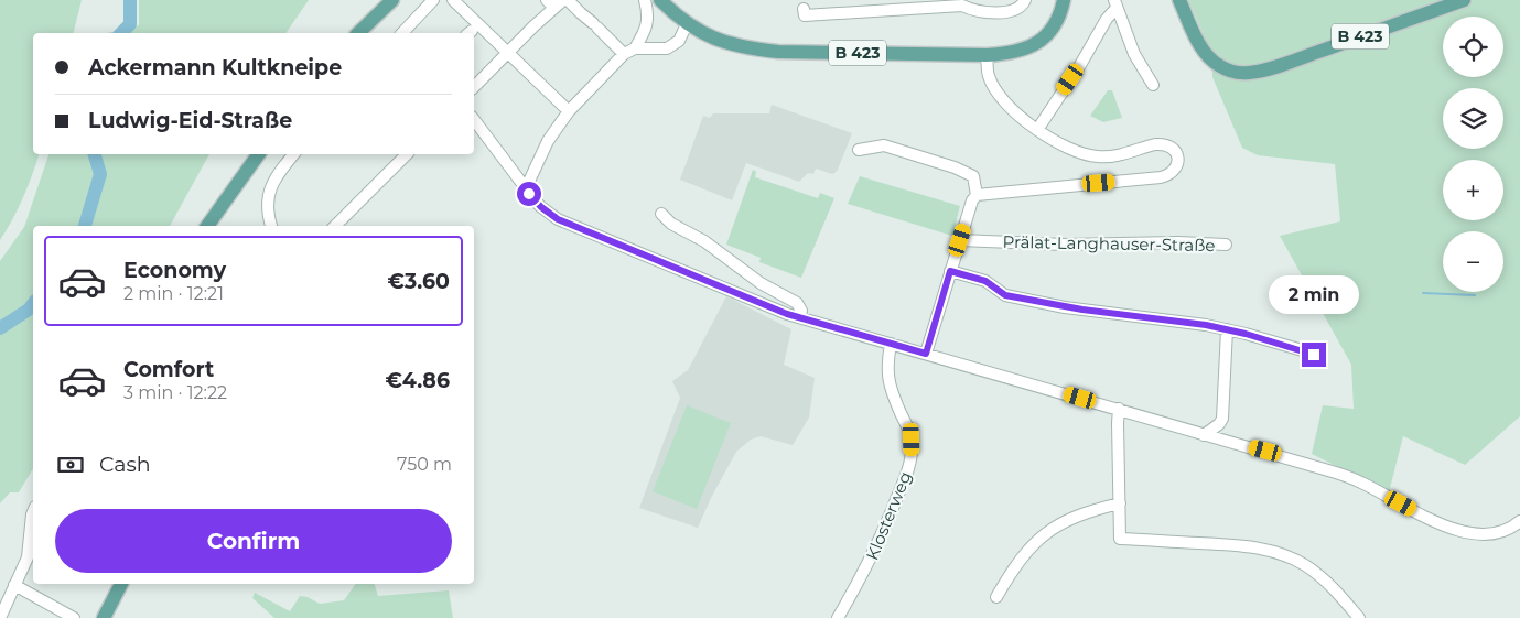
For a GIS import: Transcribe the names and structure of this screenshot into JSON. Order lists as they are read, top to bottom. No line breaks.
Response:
{"streets":{"main road":["B 423"],"street":["Prälat-Langhauser-Straße","Klosterweg"]},"page":{"map_buttons":["+","−"],"banner":["Ackermann Kultkneipe","Ludwig-Eid-Straße"],"list":[{"name":"Economy","note":"2 min · 12:21","value":"€3.60"},{"name":"Comfort","note":"3 min · 12:22","value":"€4.86"}],"bubble":"2 min","pay":["Cash","750 m"],"buttons":"Confirm"}}
